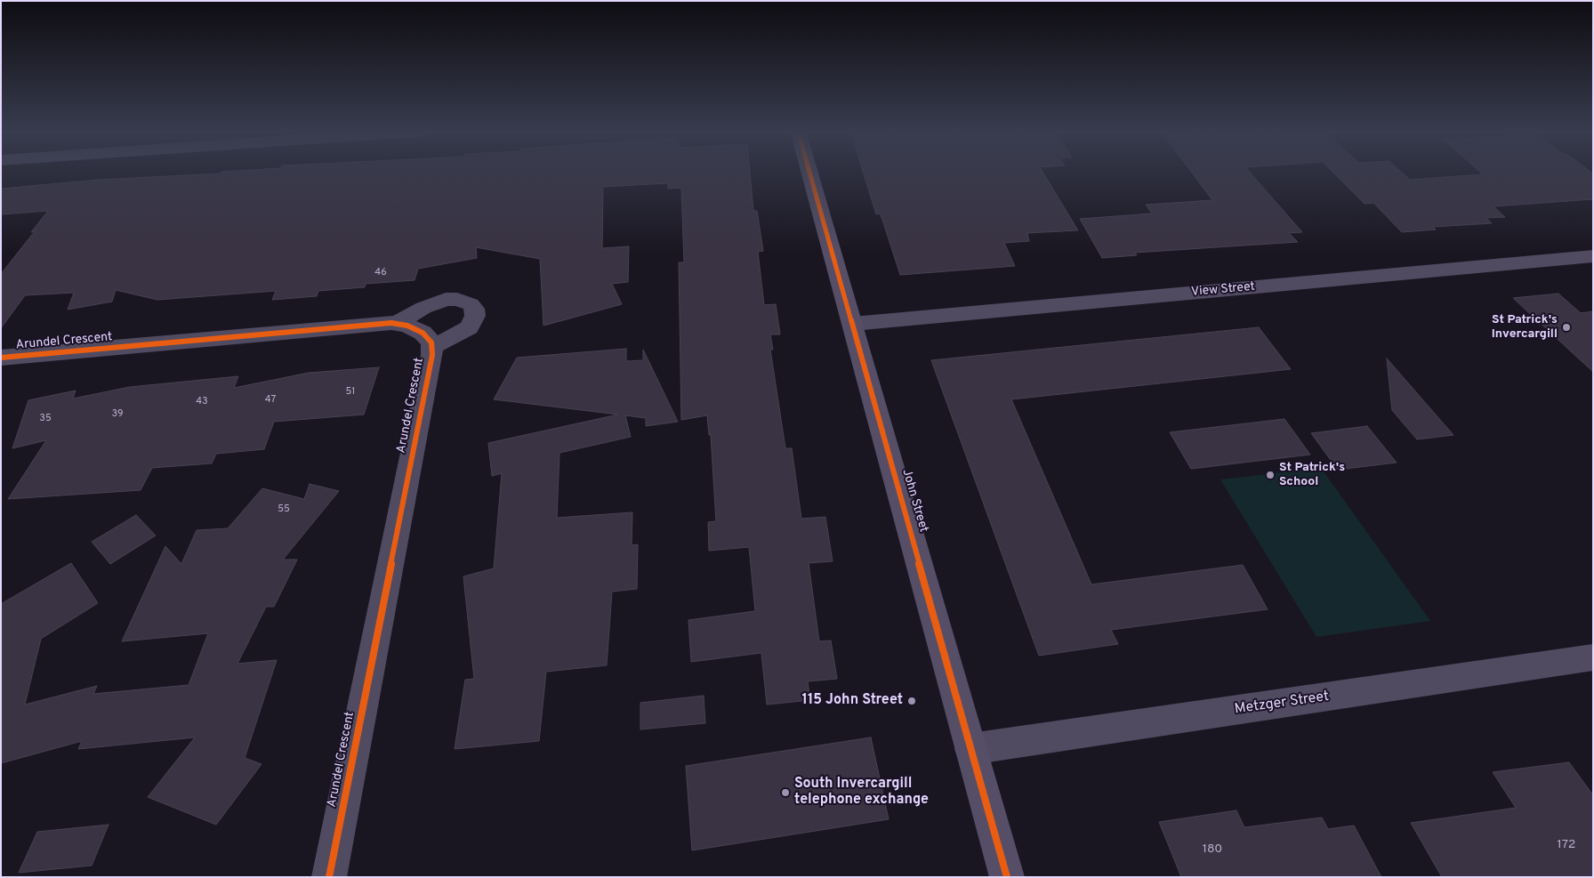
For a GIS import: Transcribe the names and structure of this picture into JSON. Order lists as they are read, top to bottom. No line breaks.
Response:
{"streets":{"street":["View Street","Arundel Crescent","John Street","Metzger Street"]},"crossings":[["View Street","John Street"],["John Street","Metzger Street"]],"places":["St Patrick's Invercargill","St Patrick's School","115 John Street","South Invercargill telephone exchange"],"house_numbers":["46","51","47","43","39","35","55","172","180"]}
